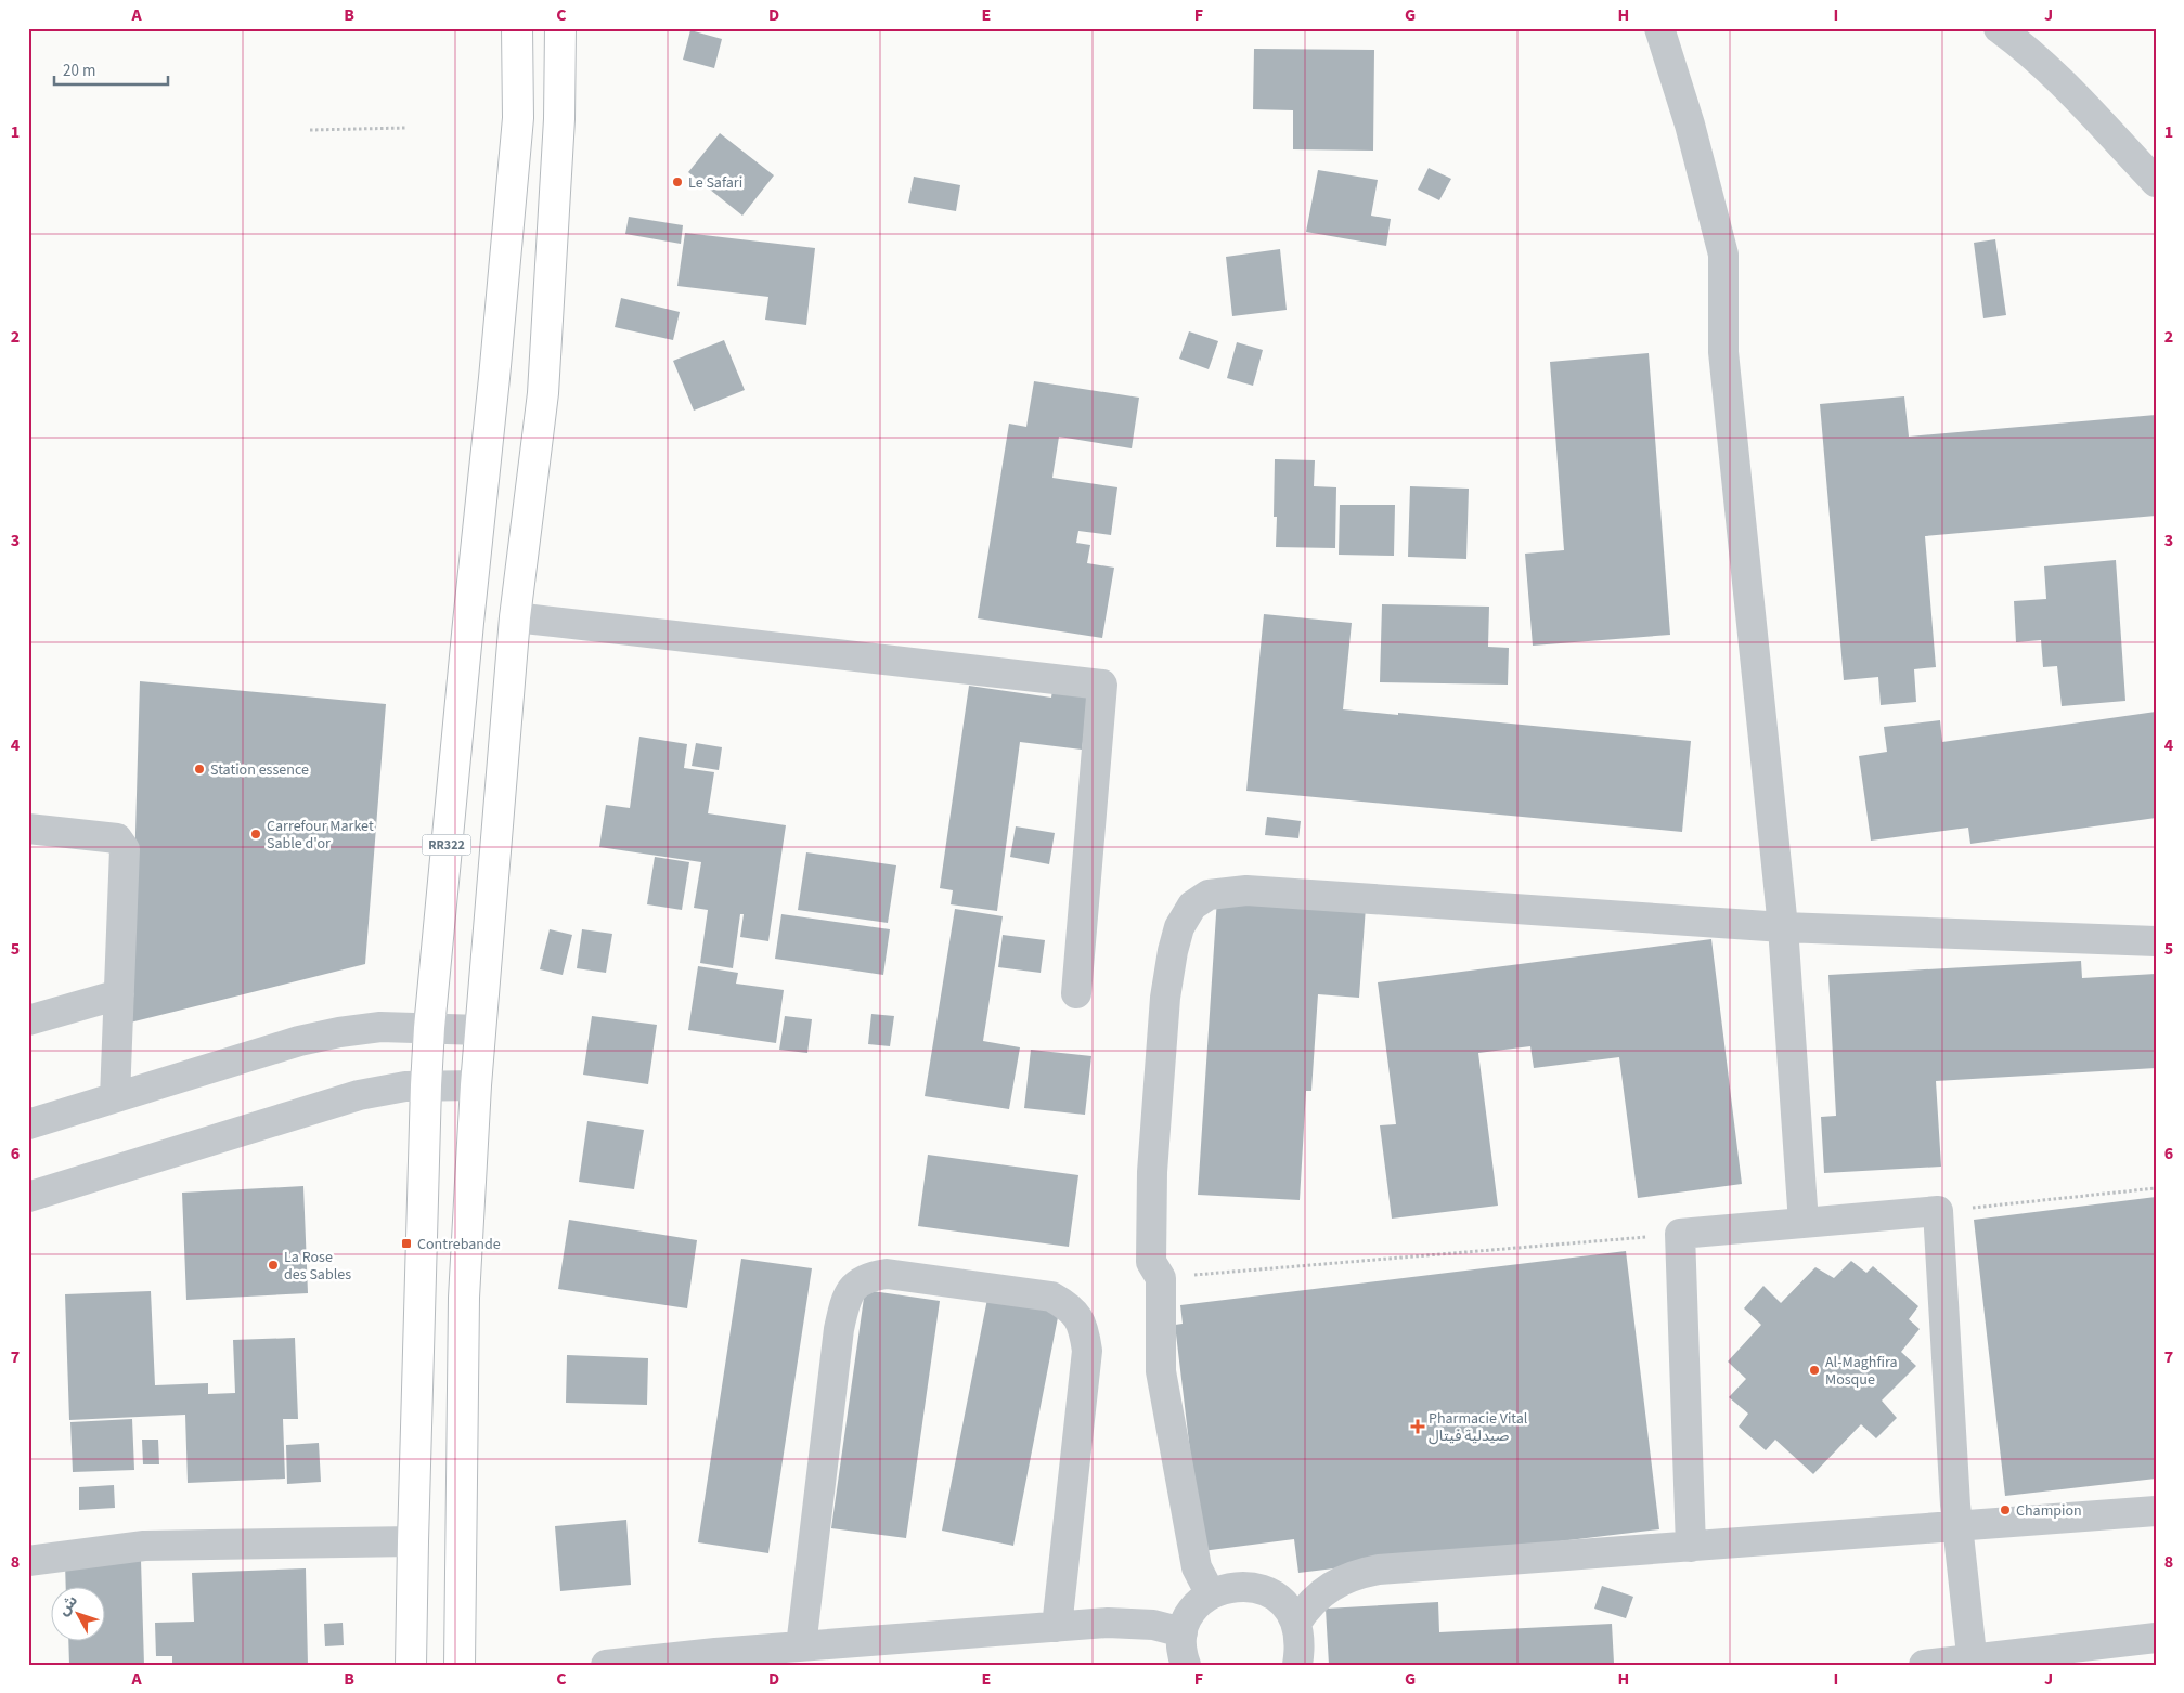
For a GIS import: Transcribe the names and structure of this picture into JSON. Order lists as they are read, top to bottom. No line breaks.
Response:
{"streets":{"main road":["RR322"]},"places":{"other":["Le Safari","Station essence","Carrefour Market Sable d'or","La Rose des Sables","Al-Maghfira Mosque","Champion"],"transit":["Contrebande"],"health":["Pharmacie Vital صيدلية فيتال"]},"scale_bar":"20 m","north":"top left","grid":{"columns":["A","B","C","D","E","F","G","H","I","J"],"rows":["1","2","3","4","5","6","7","8"]}}
